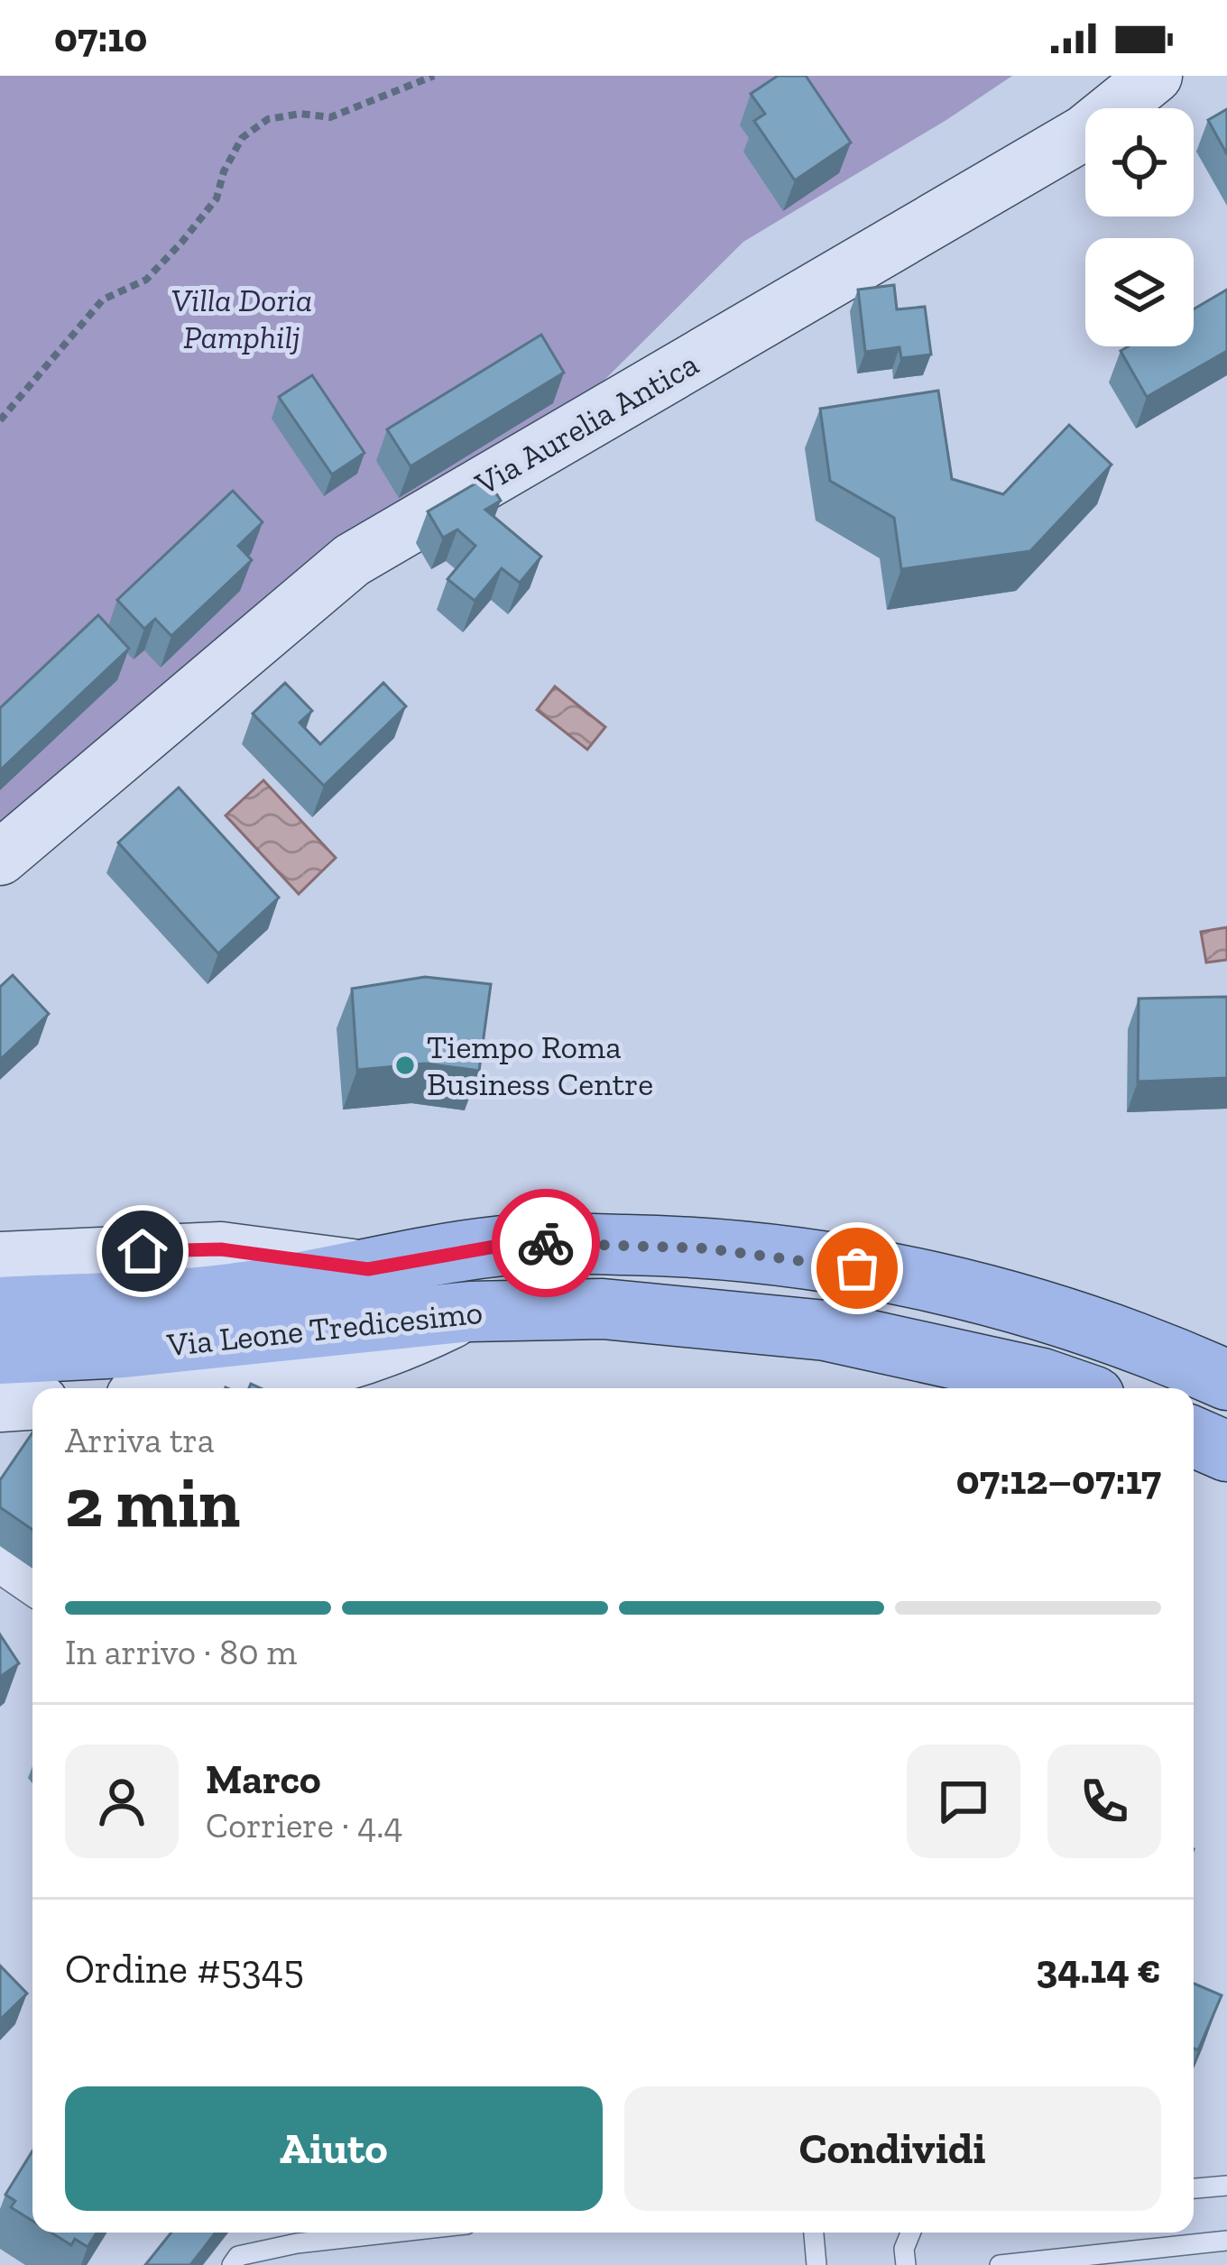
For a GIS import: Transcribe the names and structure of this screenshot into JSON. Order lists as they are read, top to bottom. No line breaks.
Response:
{"streets":{"main road":["Via Aurelia Antica","Via Leone Tredicesimo"]},"parks":["Villa Doria Pamphilj"],"places":["Tiempo Roma Business Centre"],"page":{"status":"07:10","heading":["2 min","Arriva tra","07:12–07:17"],"panel":["Marco","Corriere · 4.4","Ordine #5345","34.14 €"],"bar":"In arrivo · 80 m","buttons":["Aiuto","Condividi"]}}
